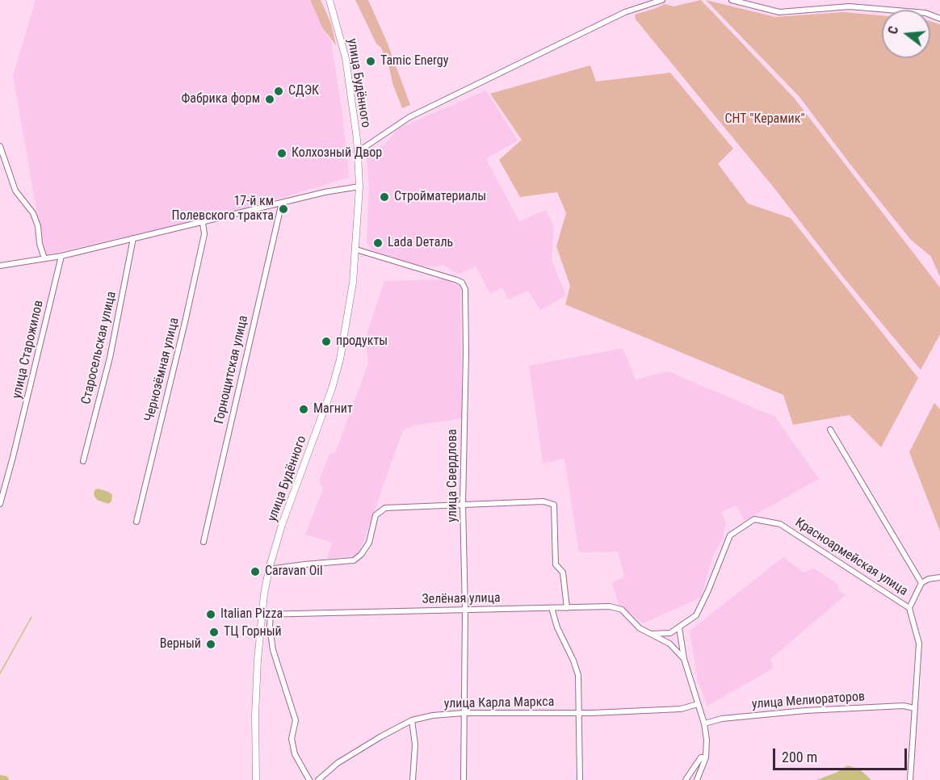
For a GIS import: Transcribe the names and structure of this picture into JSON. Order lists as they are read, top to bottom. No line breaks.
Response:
{"streets":{"main road":["улица Будённого"],"street":["Старосельская улица","улица Старожилов","Чернозёмная улица","Горнощитская улица","улица Свердлова","Красноармейская улица","Зелёная улица","улица Мелиораторов","улица Карла Маркса"]},"crossings":[["улица Будённого","улица Свердлова"],["улица Будённого","Зелёная улица"],["улица Свердлова","Зелёная улица"],["улица Свердлова","улица Карла Маркса"],["Красноармейская улица","улица Мелиораторов"]],"parks":["СНТ \"Керамик\""],"places":["Tamic Еnergy","СДЭК","Фабрика форм","Колхозный Двор","Стройматериалы","17-й км Полевского тракта","Lada Dеталь","продукты","Магнит","Caravan Oil","Italian Pizza","ТЦ Горный","Верный"],"scale_bar":"200 m","north":"left"}
